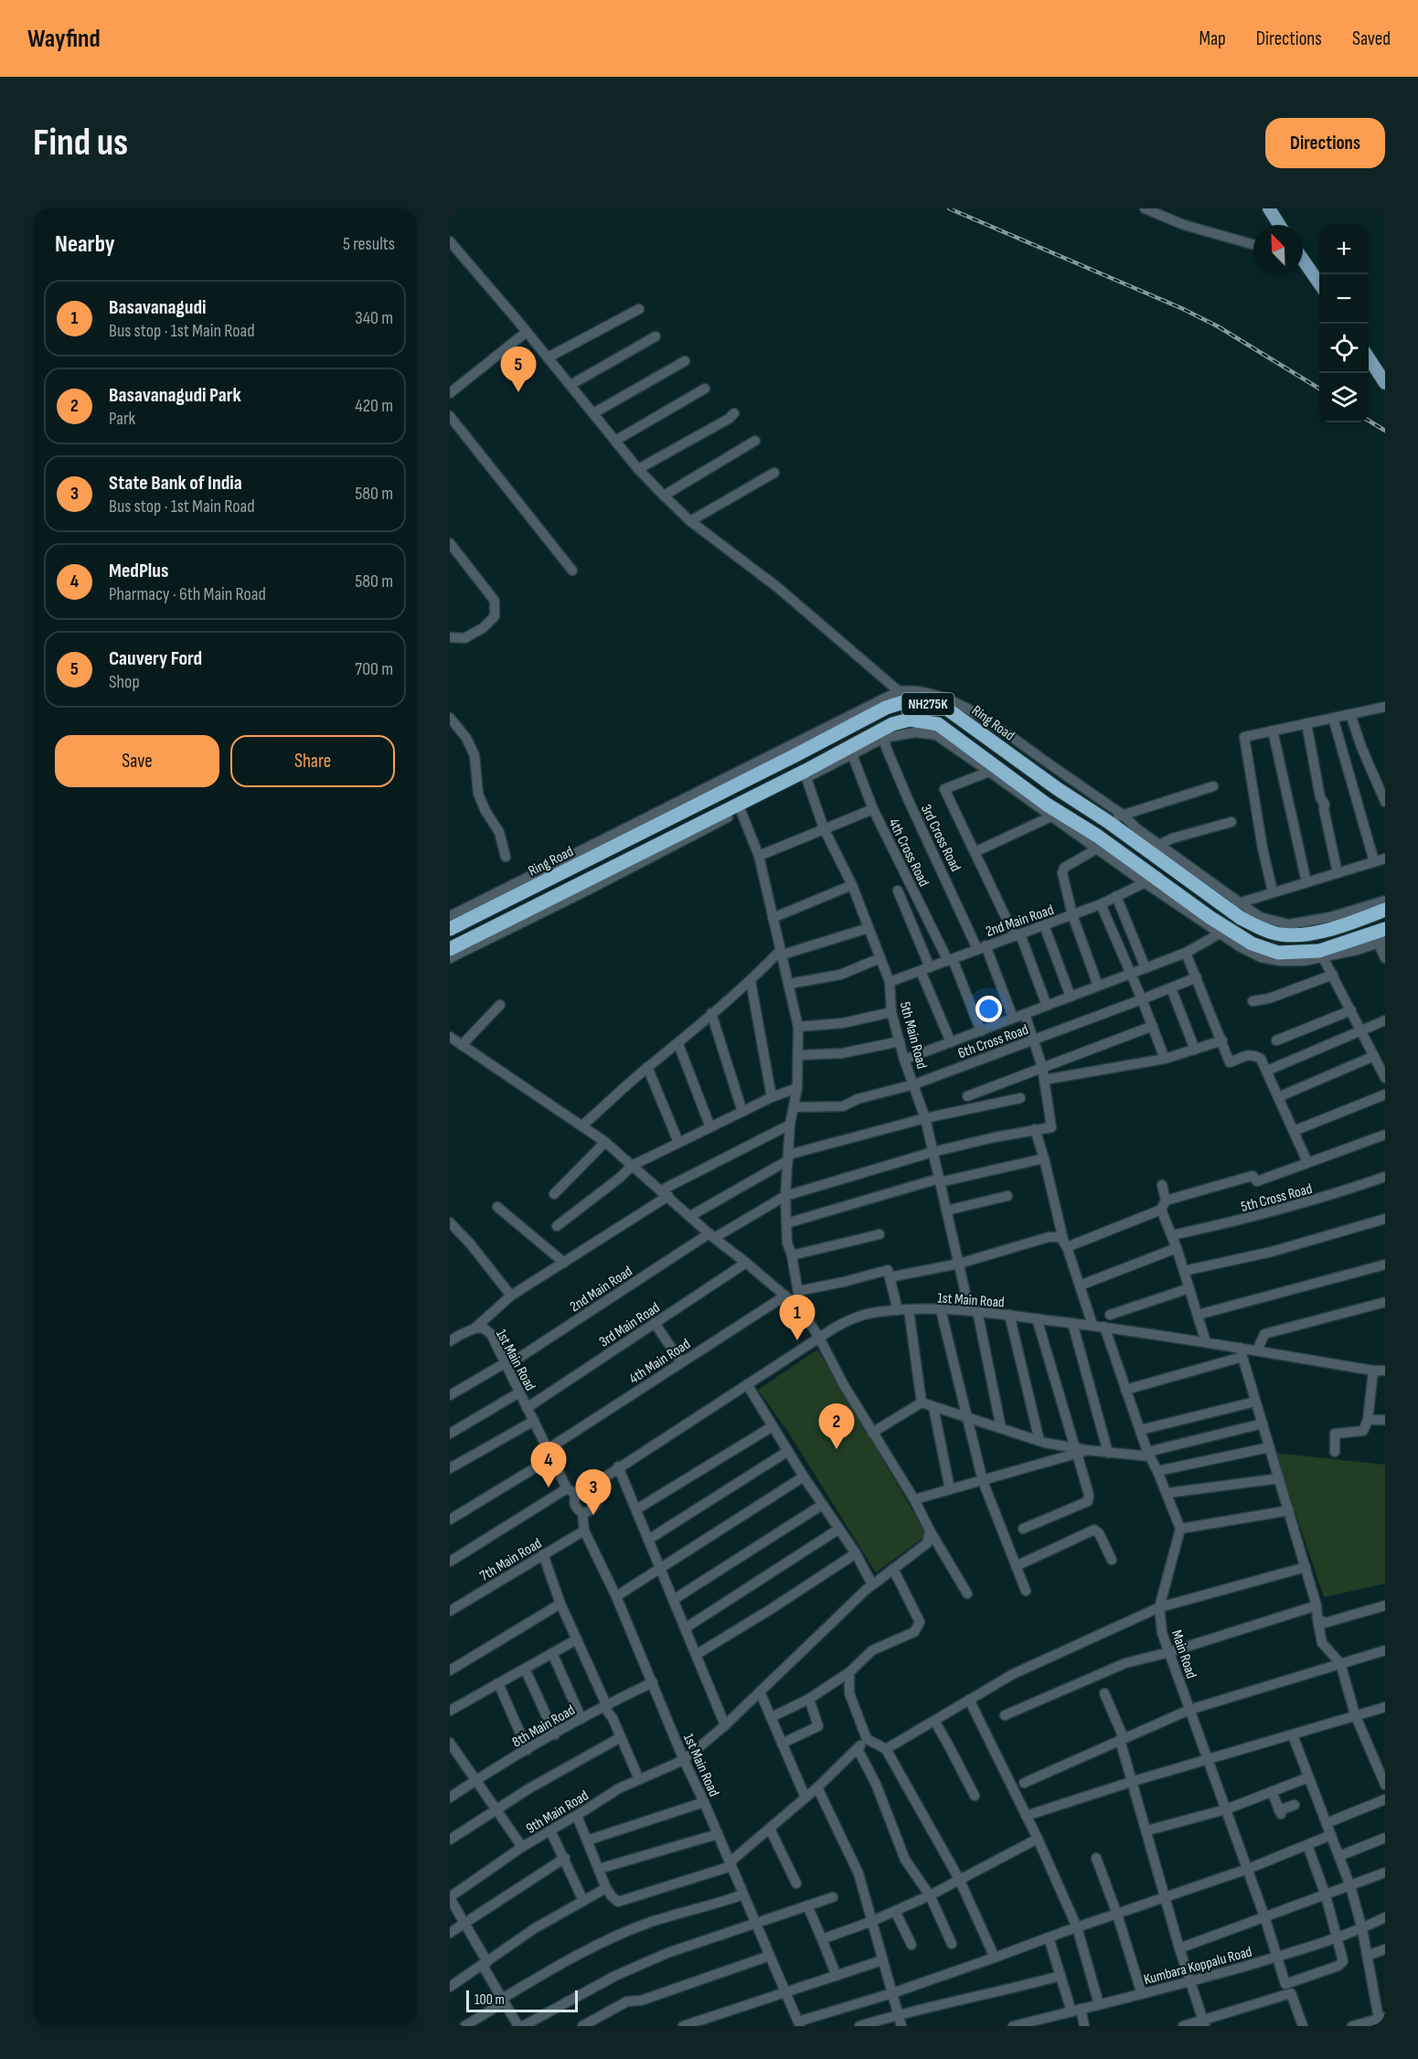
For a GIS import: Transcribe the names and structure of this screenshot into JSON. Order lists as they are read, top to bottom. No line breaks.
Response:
{"streets":{"highway":["NH275K","Ring Road"],"street":["3rd Cross Road","4th Cross Road","2nd Main Road","5th Main Road","6th Cross Road","5th Cross Road","1st Main Road","3rd Main Road","4th Main Road","7th Main Road","Main Road","8th Main Road","9th Main Road","Kumbara Koppalu Road"]},"crossings":[["NH275K","2nd Main Road"],["3rd Cross Road","2nd Main Road"],["4th Cross Road","2nd Main Road"],["2nd Main Road","5th Main Road"],["2nd Main Road","1st Main Road"],["5th Main Road","6th Cross Road"],["5th Main Road","1st Main Road"],["1st Main Road","3rd Main Road"],["1st Main Road","4th Main Road"],["1st Main Road","7th Main Road"],["1st Main Road","8th Main Road"],["1st Main Road","9th Main Road"],["Main Road","Kumbara Koppalu Road"]],"scale_bar":"100 m","north":"top left","page":{"header":"Wayfind","nav":["Map","Directions","Saved"],"buttons":["Directions",["Save","Share"]],"title":"Find us","heading":["Nearby","5 results"],"map_buttons":["+","−"],"list":[{"mark":"1","name":"Basavanagudi","note":"Bus stop · 1st Main Road","value":"340 m"},{"mark":"2","name":"Basavanagudi Park","note":"Park","value":"420 m"},{"mark":"3","name":"State Bank of India","note":"Bus stop · 1st Main Road","value":"580 m"},{"mark":"4","name":"MedPlus","note":"Pharmacy · 6th Main Road","value":"580 m"},{"mark":"5","name":"Cauvery Ford","note":"Shop","value":"700 m"}],"pins":["5","1","2","4","3"],"scale":"100 m"}}
